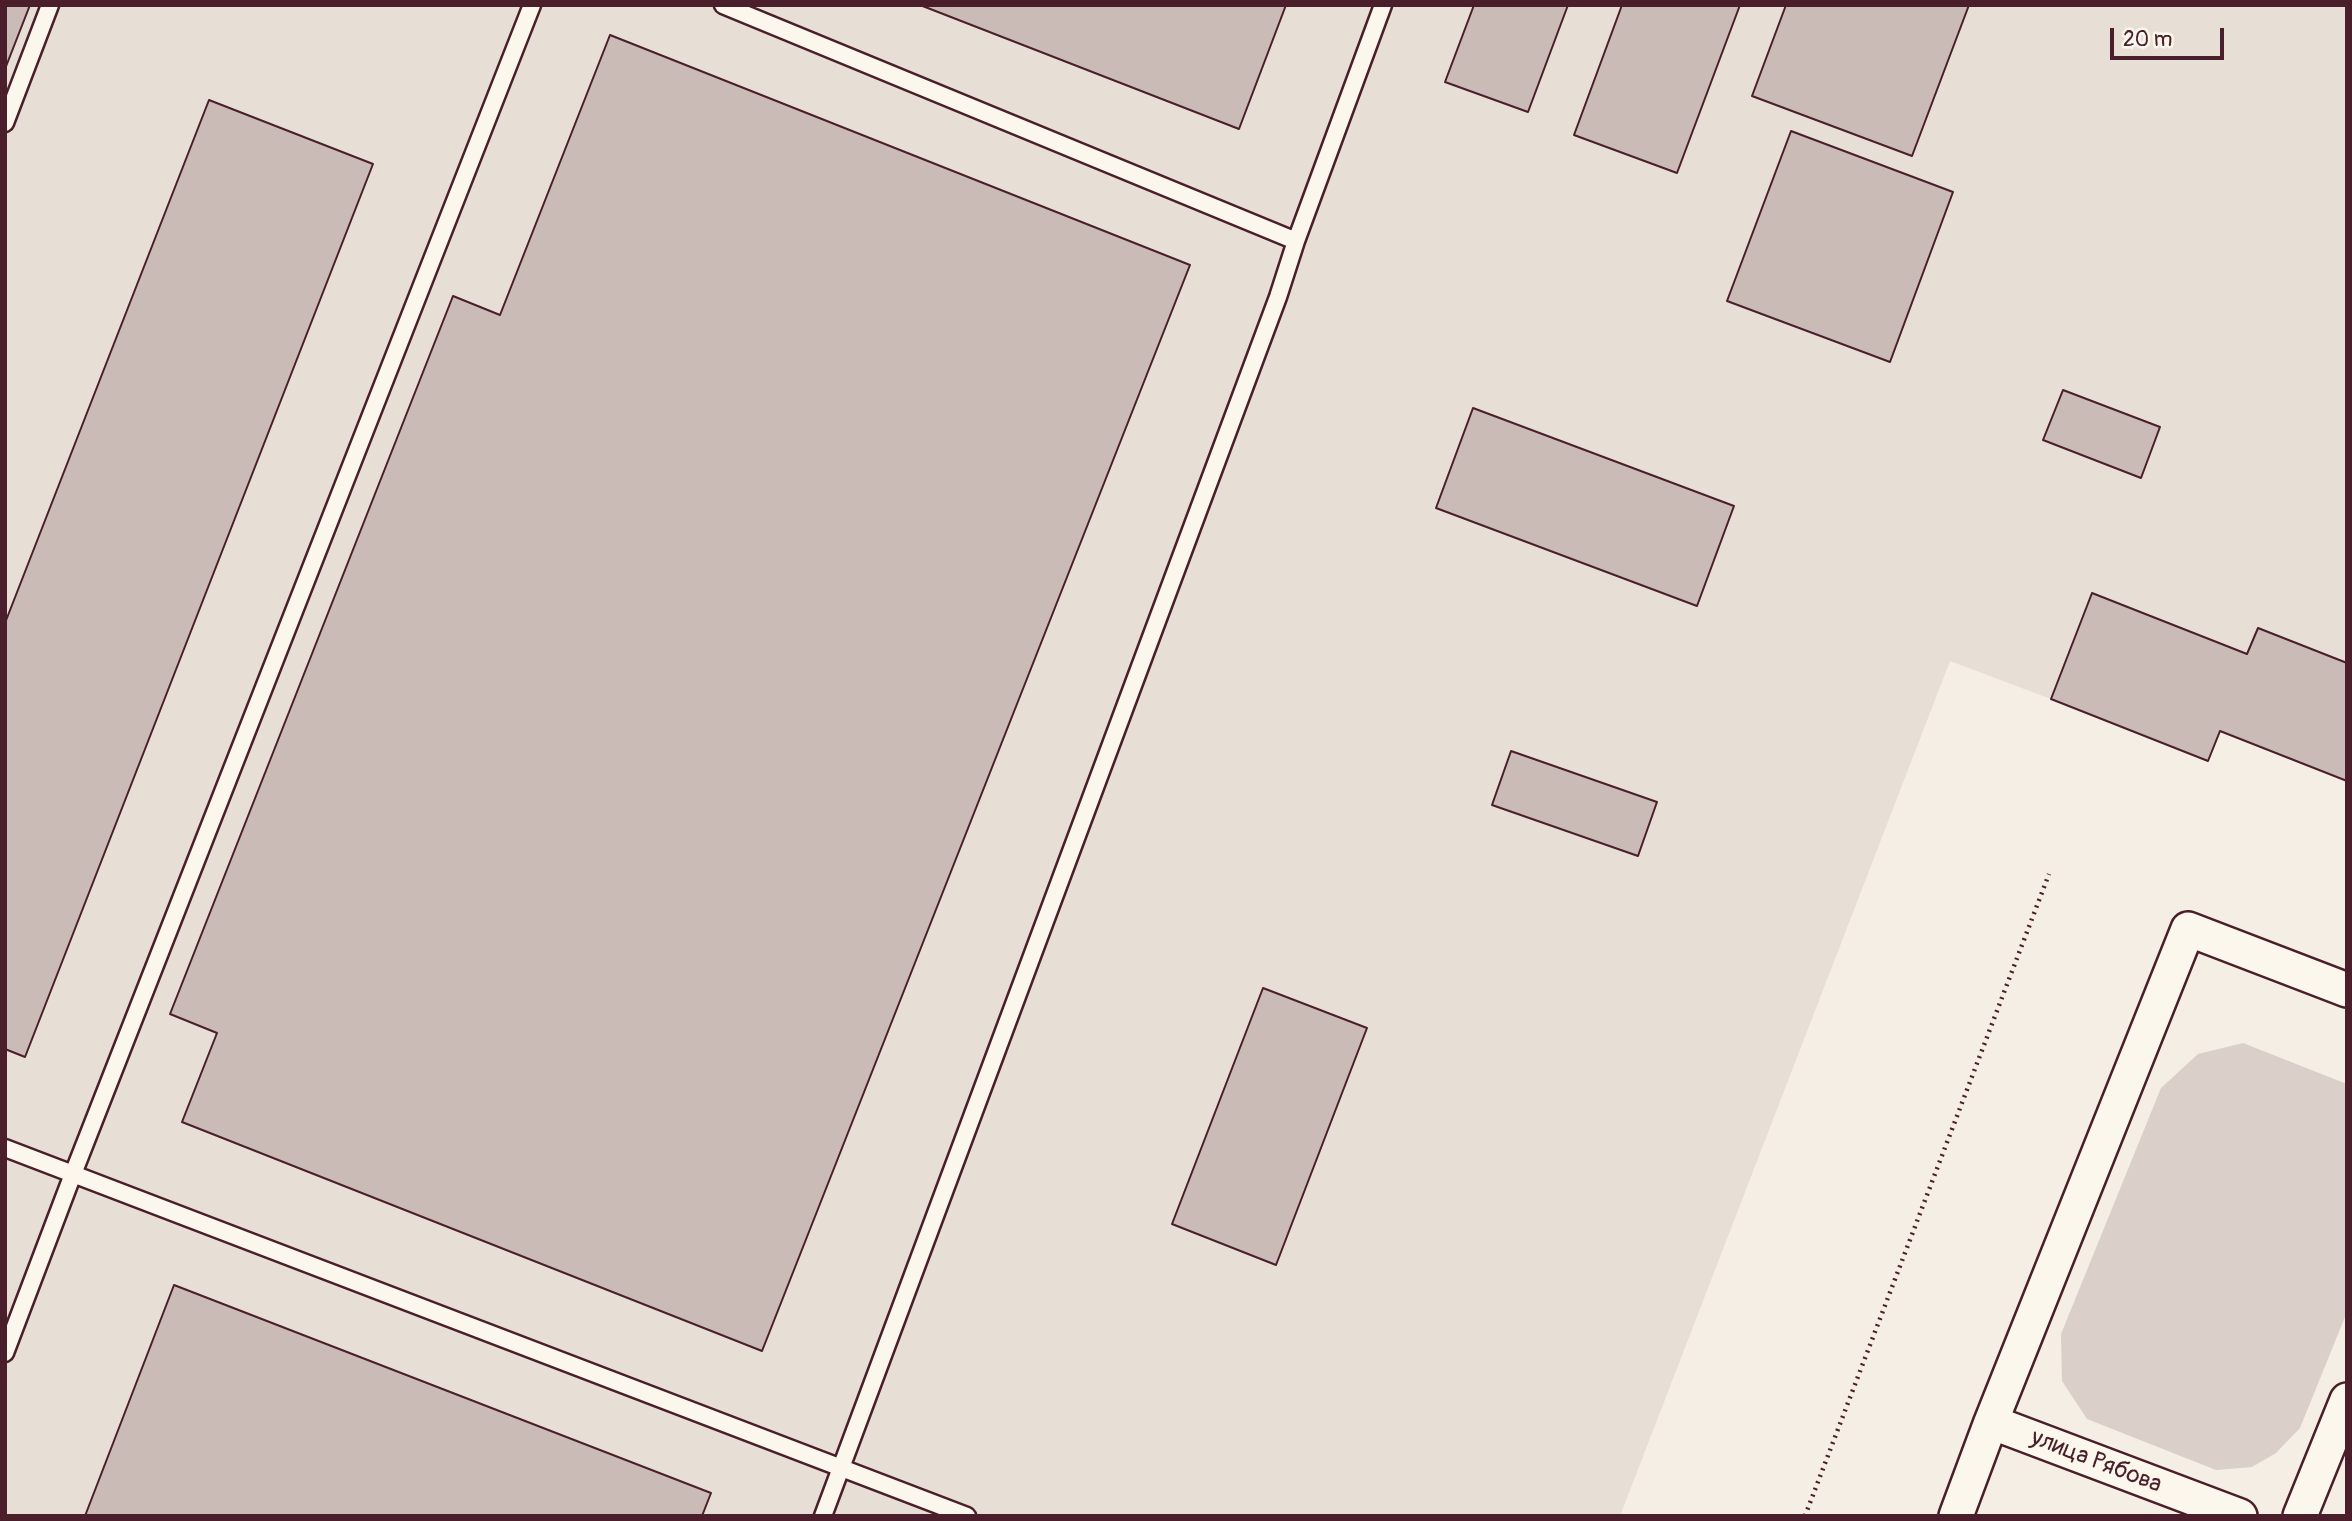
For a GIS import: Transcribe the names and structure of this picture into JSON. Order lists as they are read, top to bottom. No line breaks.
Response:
{"streets":{"street":["улица Рябова"]},"scale_bar":"20 m"}
